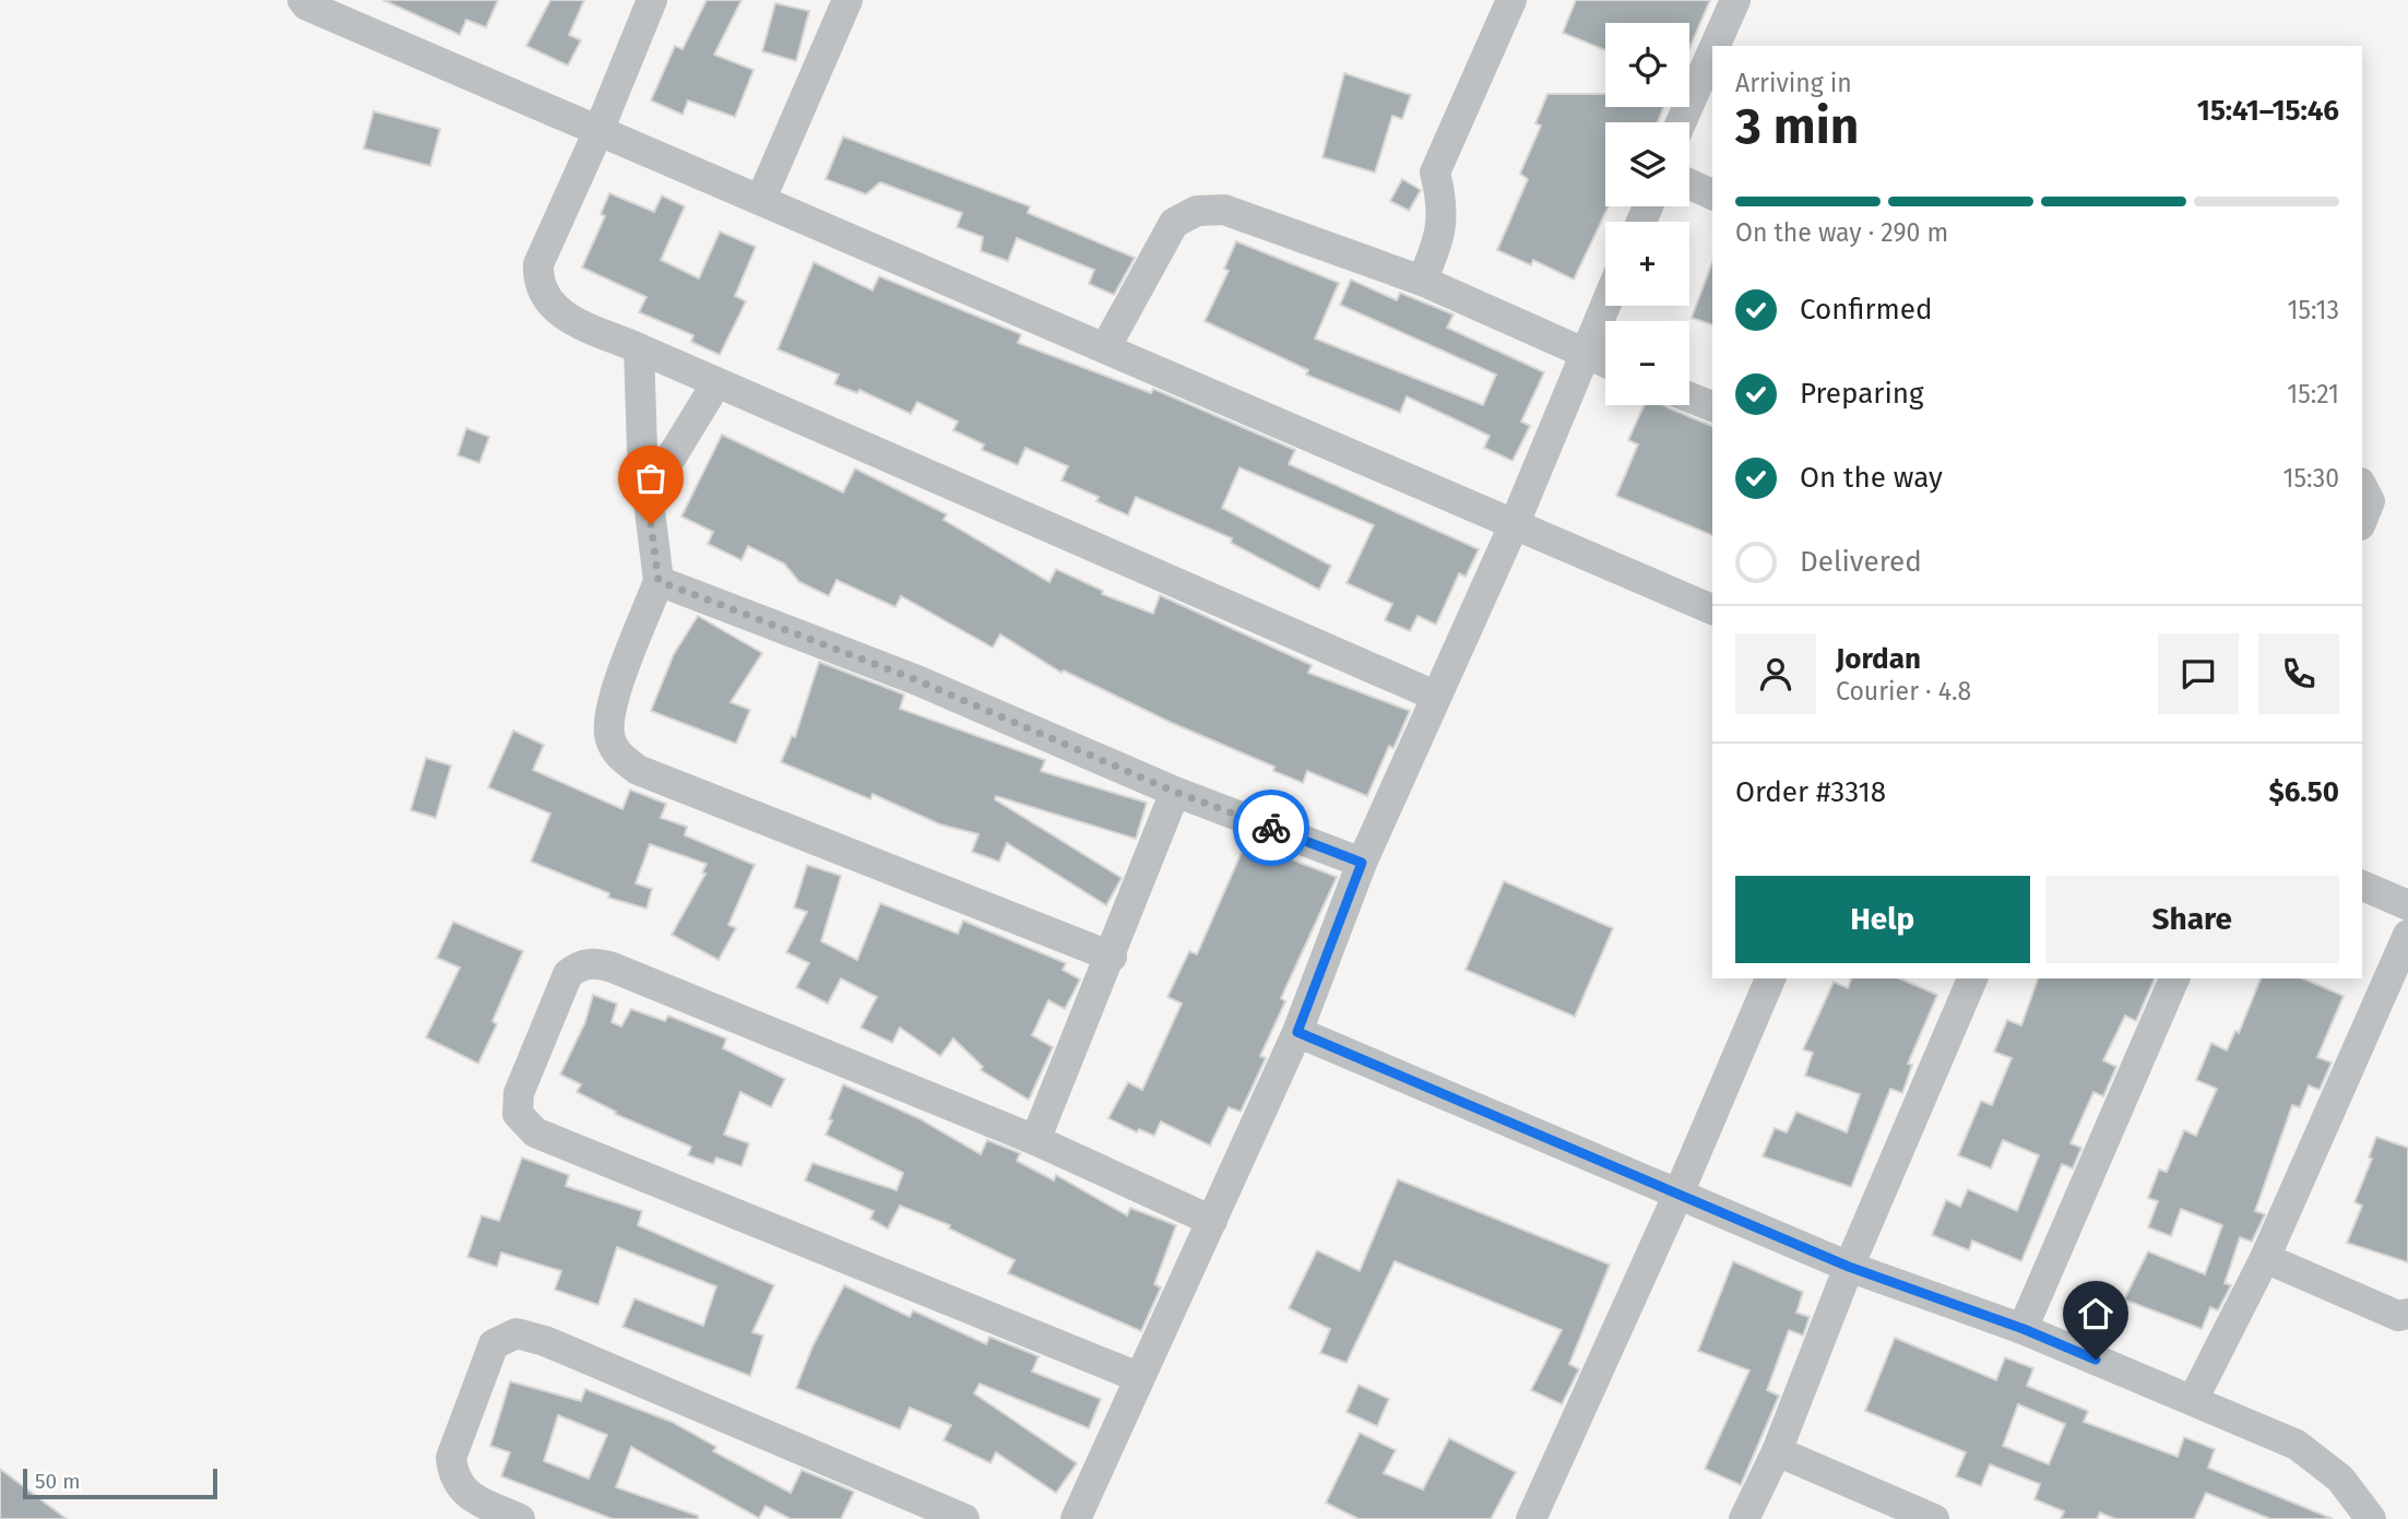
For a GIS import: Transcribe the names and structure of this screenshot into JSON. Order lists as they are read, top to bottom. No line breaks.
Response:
{"scale_bar":"50 m","page":{"map_buttons":["+","−"],"heading":["3 min","Arriving in","15:41–15:46"],"panel":["Jordan","Courier · 4.8","Order #3318","$6.50"],"bar":"On the way · 290 m","list":[["Confirmed","15:13"],["Preparing","15:21"],["On the way","15:30"],"Delivered"],"buttons":["Help","Share"],"scale":"50 m"}}
